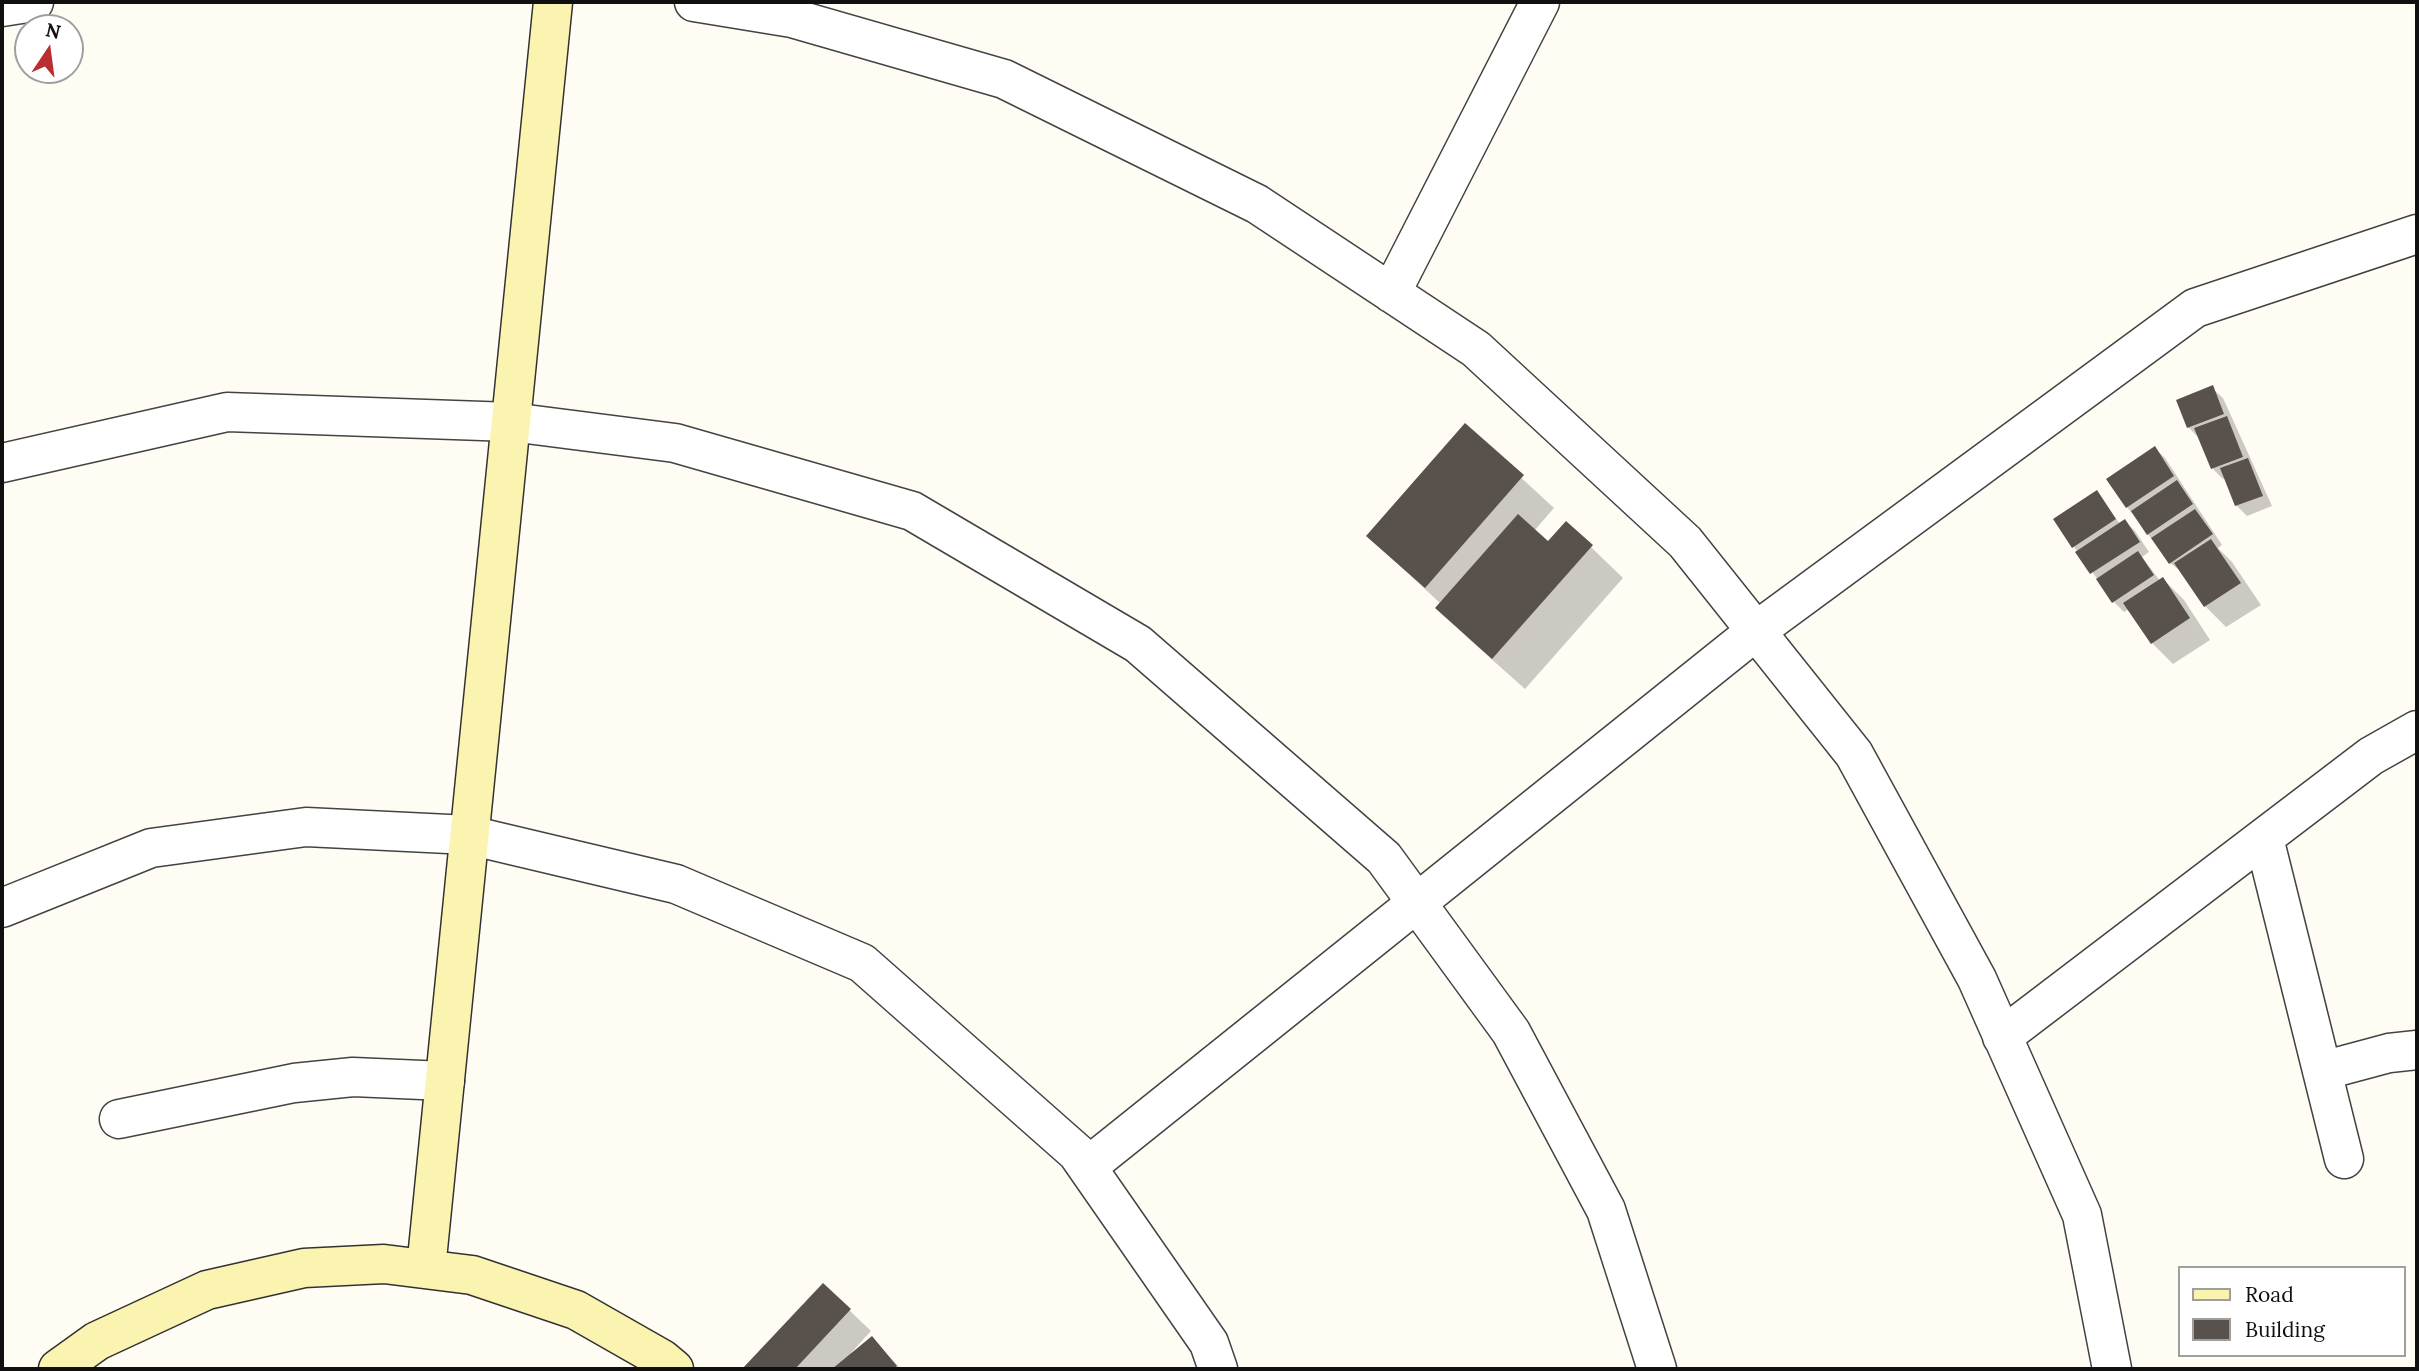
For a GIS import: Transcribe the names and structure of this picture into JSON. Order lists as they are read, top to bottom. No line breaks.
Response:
{"legend":["Road","Building"],"north":"top"}
